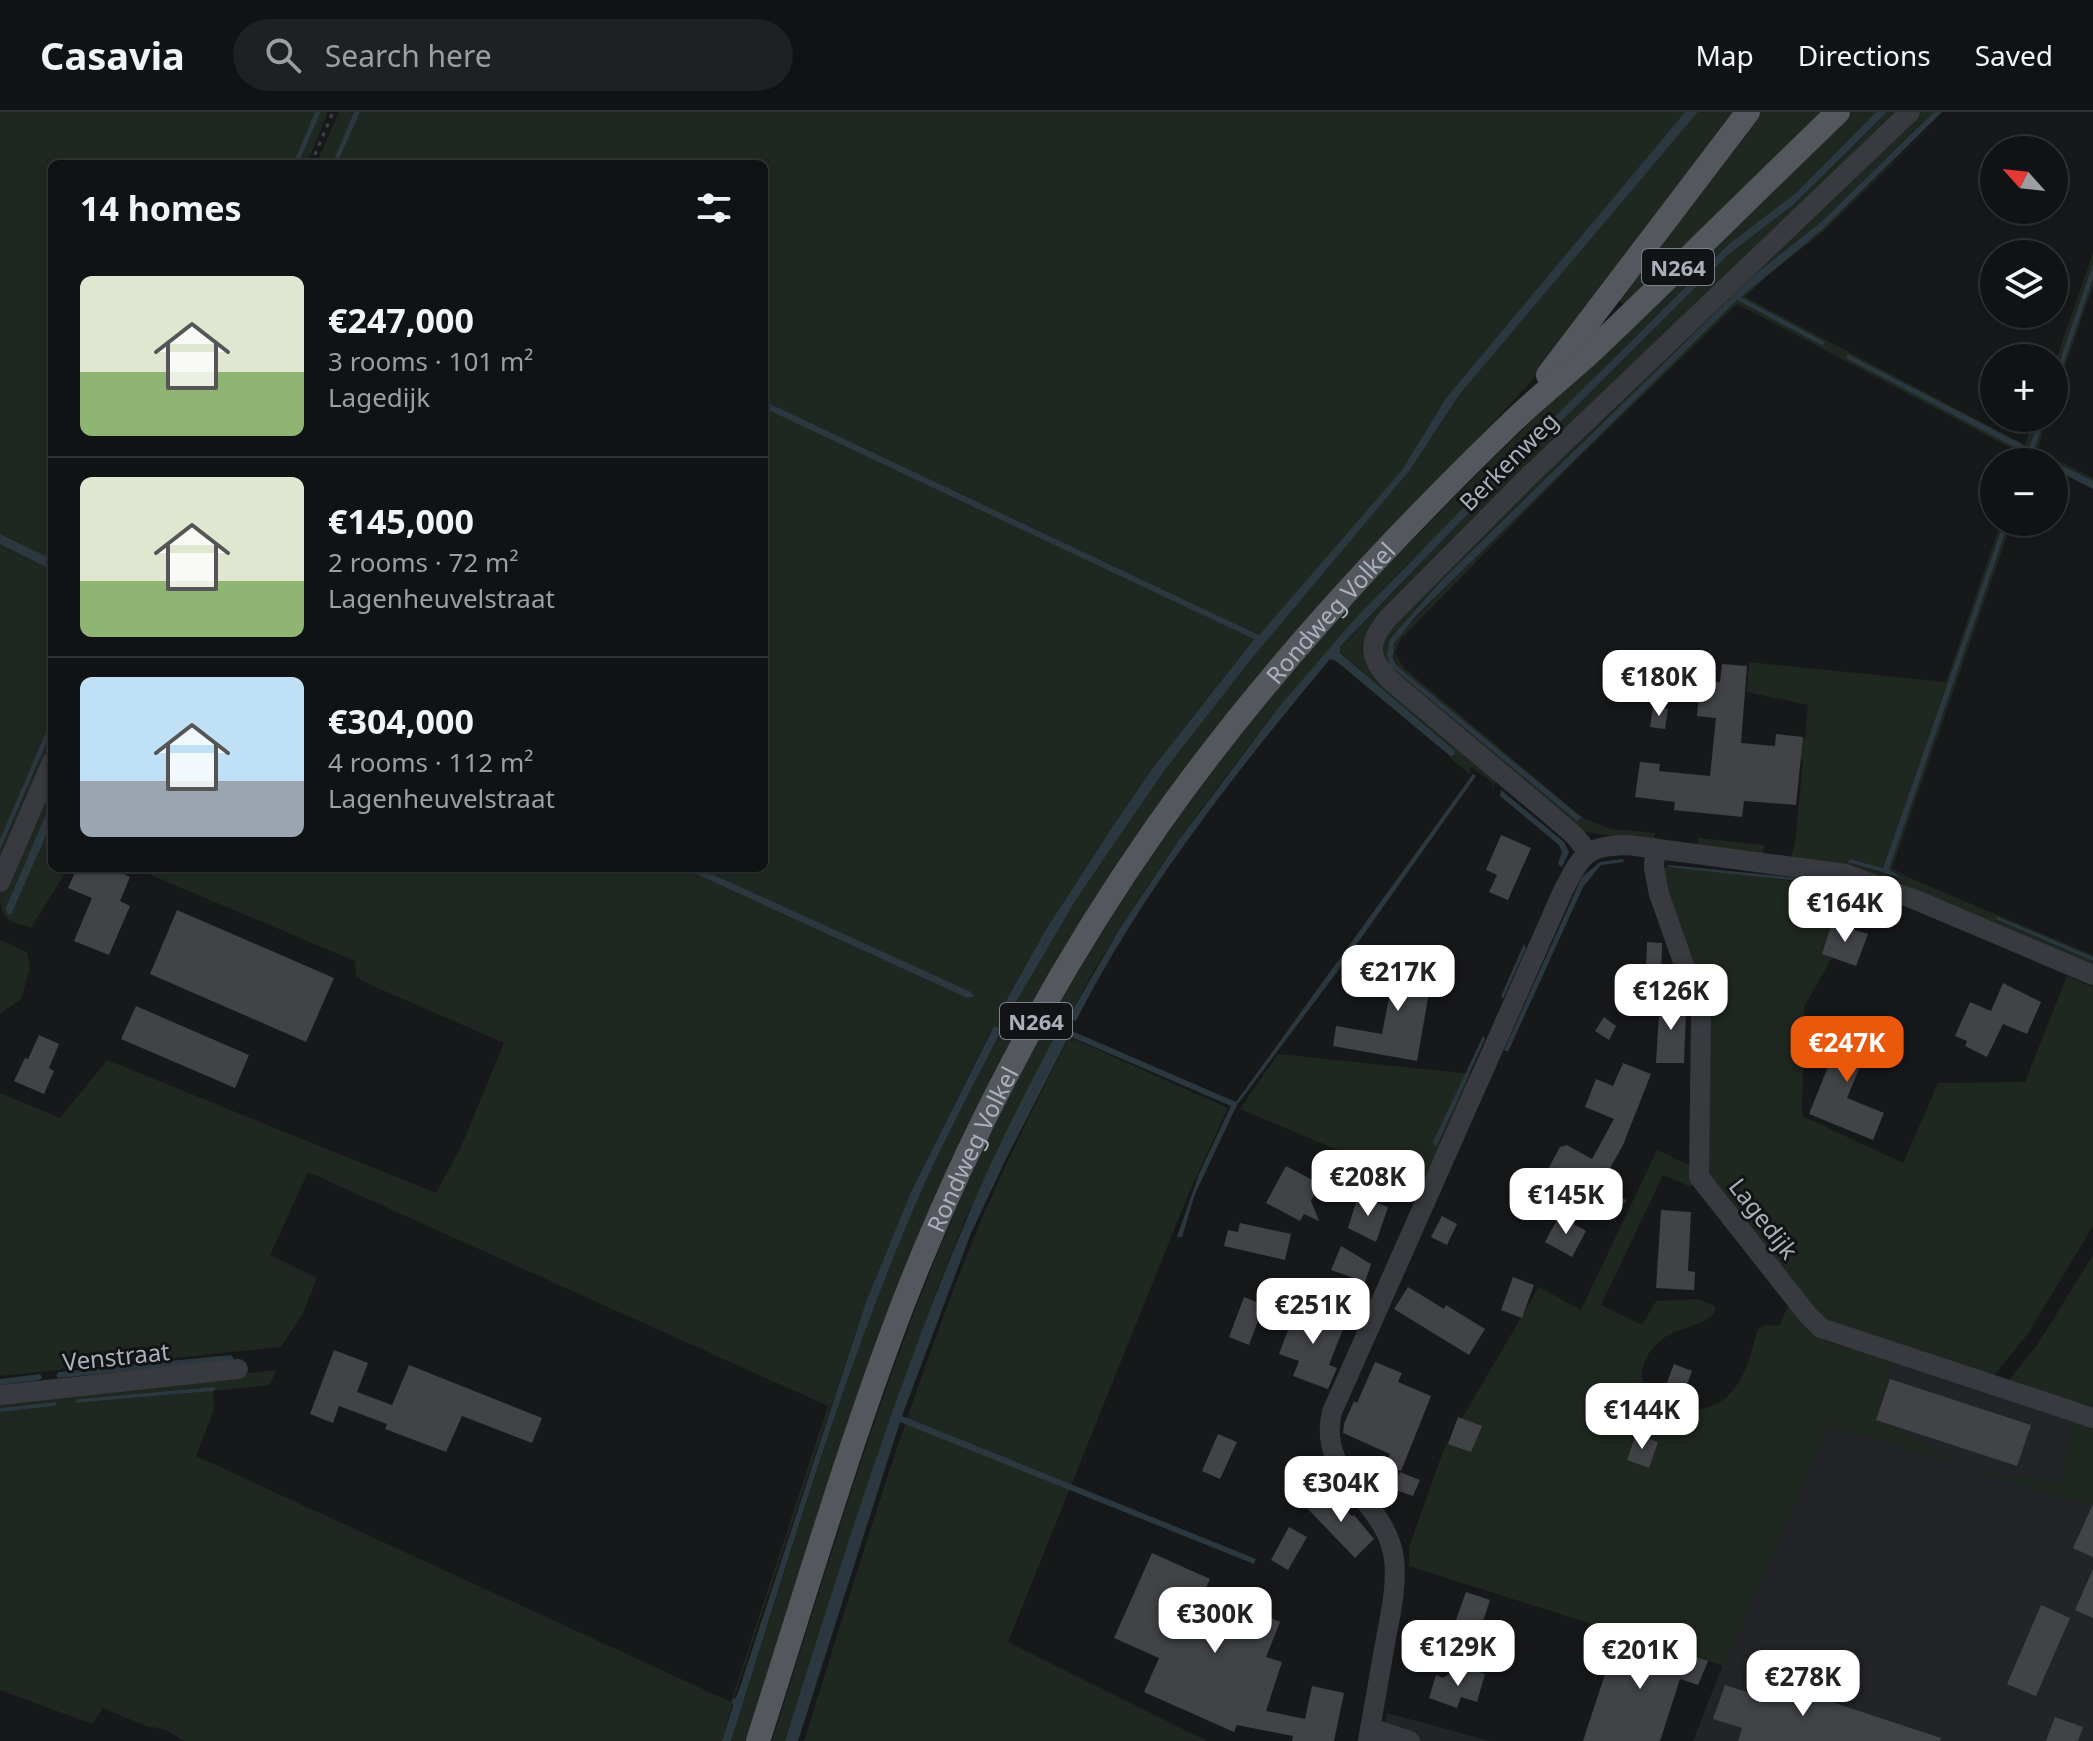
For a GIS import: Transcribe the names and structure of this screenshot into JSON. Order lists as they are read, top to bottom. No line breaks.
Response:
{"streets":{"main road":["N264","Rondweg Volkel"],"street":["Berkenweg","Lagedijk","Venstraat"]},"north":"top left","page":{"header":"Casavia","search":"Search here","nav":["Map","Directions","Saved"],"map_buttons":["+","−"],"heading":"14 homes","list":[{"name":"€247,000","note":"3 rooms · 101 m² · Lagedijk"},{"name":"€145,000","note":"2 rooms · 72 m² · Lagenheuvelstraat"},{"name":"€304,000","note":"4 rooms · 112 m² · Lagenheuvelstraat"}],"price":["€180K","€164K","€217K","€126K","€247K","€208K","€145K","€251K","€144K","€304K","€300K","€129K","€201K","€278K"]}}
